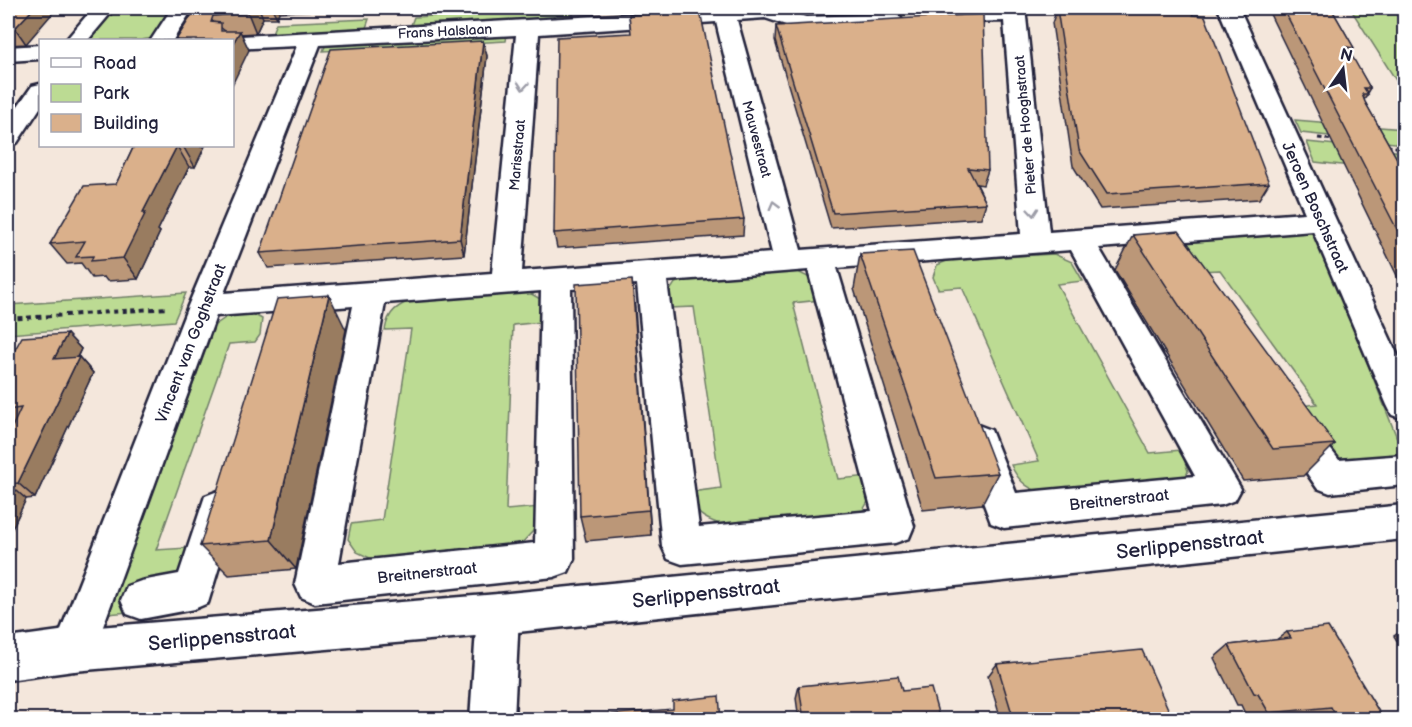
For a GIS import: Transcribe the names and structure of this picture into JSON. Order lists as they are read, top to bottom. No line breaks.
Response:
{"streets":{"street":["Frans Halslaan","Pieter de Hooghstraat","Mauvestraat","Marisstraat","Jeroen Boschstraat","Vincent van Goghstraat","Breitnerstraat","Serlippensstraat"]},"crossings":[["Frans Halslaan","Pieter de Hooghstraat"],["Frans Halslaan","Mauvestraat"],["Frans Halslaan","Marisstraat"],["Frans Halslaan","Vincent van Goghstraat"],["Vincent van Goghstraat","Serlippensstraat"]],"one_way":["Pieter de Hooghstraat","Mauvestraat","Marisstraat"],"legend":["Road","Park","Building"],"north":"top"}
